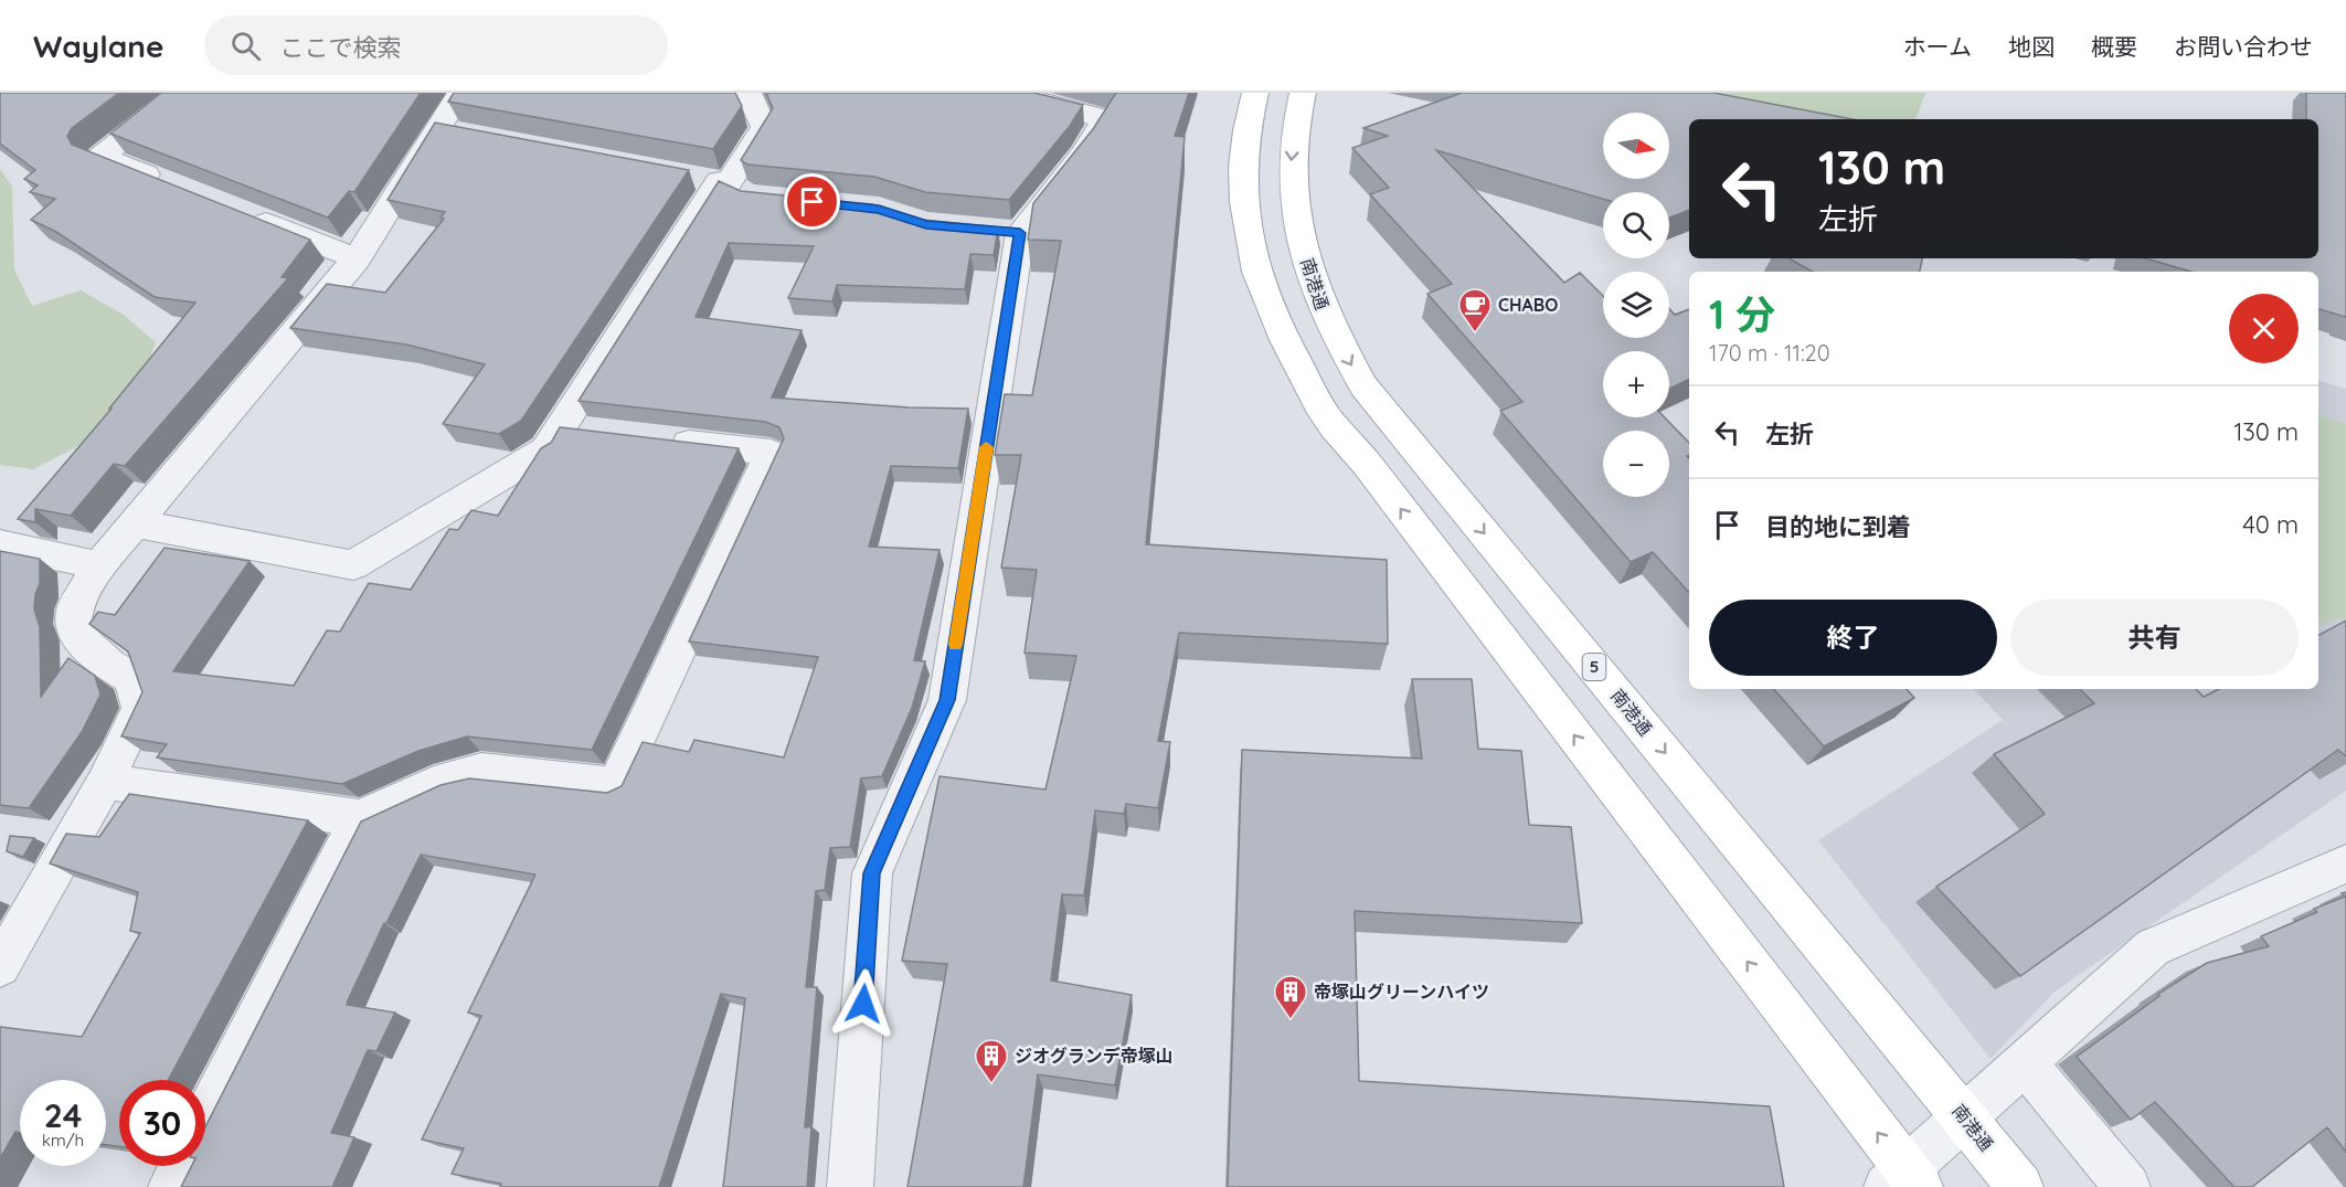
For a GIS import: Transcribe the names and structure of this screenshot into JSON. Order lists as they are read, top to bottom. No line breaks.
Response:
{"streets":{"main road":["南港通","5"]},"places":{"cafe":["CHABO"],"building":["帝塚山グリーンハイツ","ジオグランデ帝塚山"]},"north":"right","page":{"header":"Waylane","search":"ここで検索","nav":["ホーム","地図","概要","お問い合わせ"],"map_buttons":["+","−"],"turn":["130 m","左折"],"heading":["1 分","170 m · 11:20"],"list":[{"name":"左折","value":"130 m"},{"name":"目的地に到着","value":"40 m"}],"buttons":["終了","共有"],"speed":"24 km/h","limit":"30"}}
